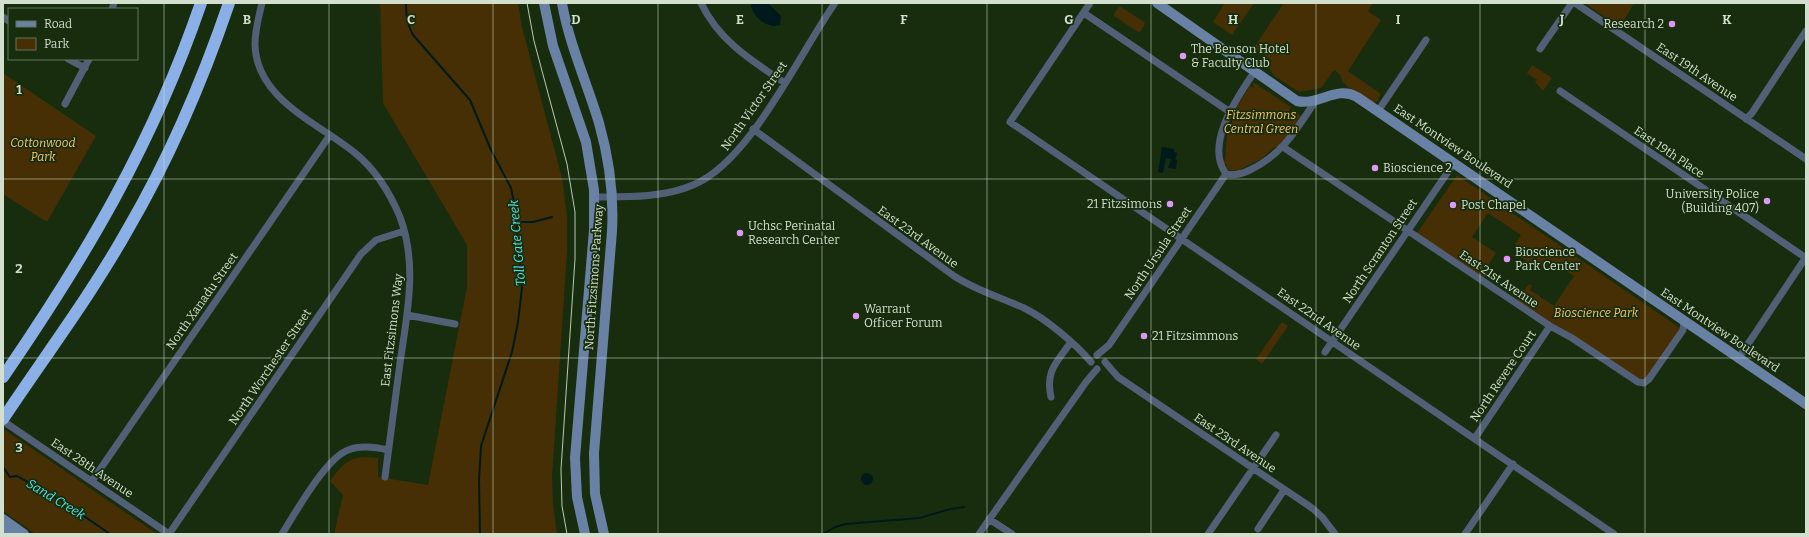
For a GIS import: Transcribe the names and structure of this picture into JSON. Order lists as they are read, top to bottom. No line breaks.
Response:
{"streets":{"main road":["East Montview Boulevard","North Fitzsimons Parkway"],"street":["East 19th Avenue","North Victor Street","East 19th Place","East 23rd Avenue","North Scranton Street","North Ursula Street","East 21st Avenue","North Xanadu Street","East 22nd Avenue","East Fitzsimons Way","North Worchester Street","North Revere Court","East 28th Avenue"]},"crossings":[["North Victor Street","East 23rd Avenue"],["North Victor Street","North Fitzsimons Parkway"],["East Montview Boulevard","North Scranton Street"],["East Montview Boulevard","East 21st Avenue"],["East 23rd Avenue","North Ursula Street"],["North Scranton Street","East 21st Avenue"],["North Scranton Street","East 22nd Avenue"],["North Ursula Street","East 22nd Avenue"],["East 21st Avenue","North Revere Court"],["North Xanadu Street","East Fitzsimons Way"],["North Xanadu Street","East 28th Avenue"],["East 22nd Avenue","North Revere Court"],["East Fitzsimons Way","North Worchester Street"],["North Worchester Street","East 28th Avenue"]],"water":["Toll Gate Creek","Sand Creek"],"parks":["Fitzsimmons Central Green","Cottonwood Park","Bioscience Park"],"places":["Research 2","The Benson Hotel & Faculty Club","Bioscience 2","University Police (Building 407)","21 Fitzsimons","Post Chapel","Uchsc Perinatal Research Center","Bioscience Park Center","Warrant Officer Forum","21 Fitzsimmons"],"legend":["Road","Park"],"grid":{"columns":["B","C","D","E","F","G","H","I","J","K"],"rows":["1","2","3"]}}
